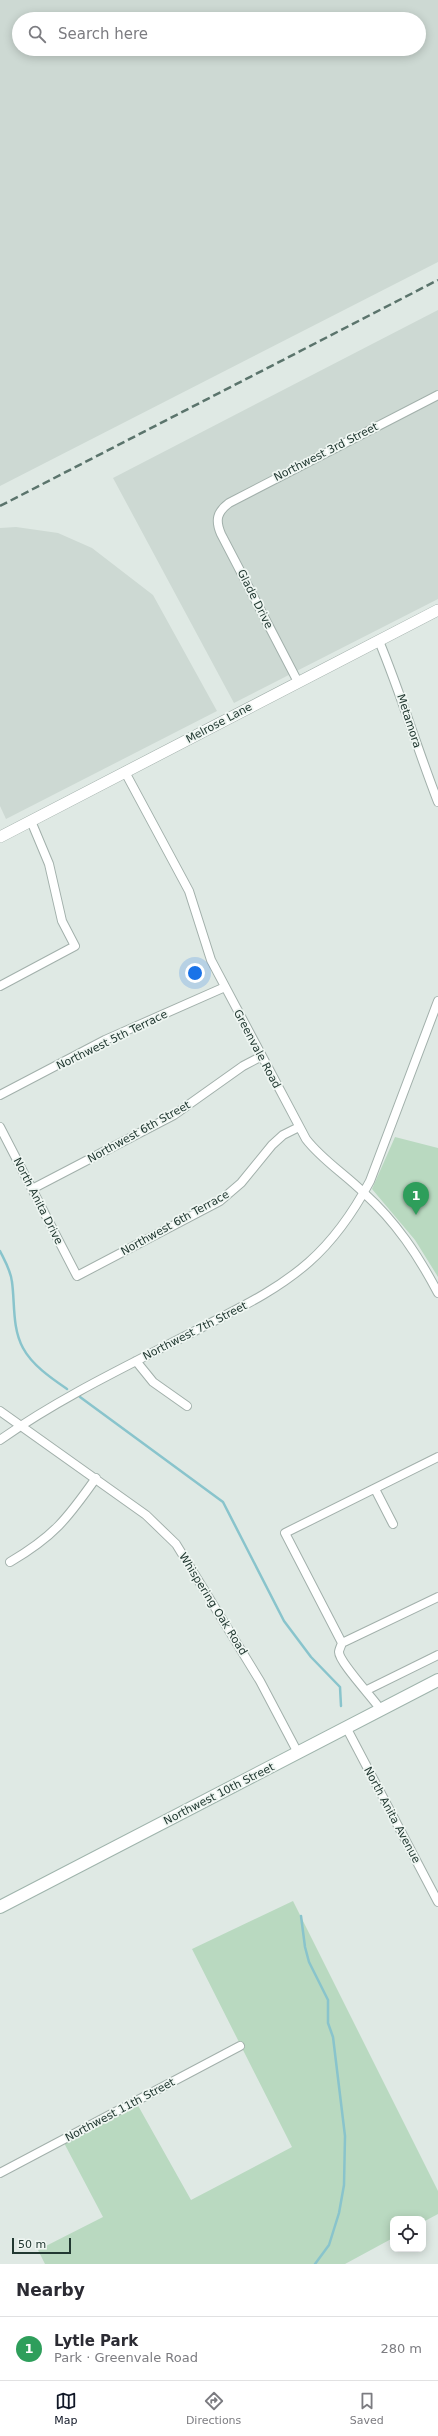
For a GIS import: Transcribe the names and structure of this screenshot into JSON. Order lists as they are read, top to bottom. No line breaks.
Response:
{"streets":{"main road":["Northwest 10th Street"],"street":["Northwest 3rd Street","Glade Drive","Metamora","Melrose Lane","Northwest 5th Terrace","Greenvale Road","Northwest 6th Street","North Anita Drive","Northwest 6th Terrace","Northwest 7th Street","Whispering Oak Road","North Anita Avenue","Northwest 11th Street"]},"crossings":[["Northwest 3rd Street","Glade Drive"],["Glade Drive","Melrose Lane"],["Metamora","Melrose Lane"],["Melrose Lane","Greenvale Road"],["Northwest 5th Terrace","Greenvale Road"],["Greenvale Road","Northwest 6th Street"],["Greenvale Road","Northwest 6th Terrace"],["Greenvale Road","Northwest 7th Street"],["Northwest 6th Street","North Anita Drive"],["North Anita Drive","Northwest 6th Terrace"],["Northwest 7th Street","Whispering Oak Road"],["Whispering Oak Road","Northwest 10th Street"],["Northwest 10th Street","North Anita Avenue"]],"scale_bar":"50 m","page":{"search":"Search here","pins":"1","scale":"50 m","heading":"Nearby","list":[{"mark":"1","name":"Lytle Park","note":"Park · Greenvale Road","value":"280 m"}],"nav":["Map","Directions","Saved"]}}
